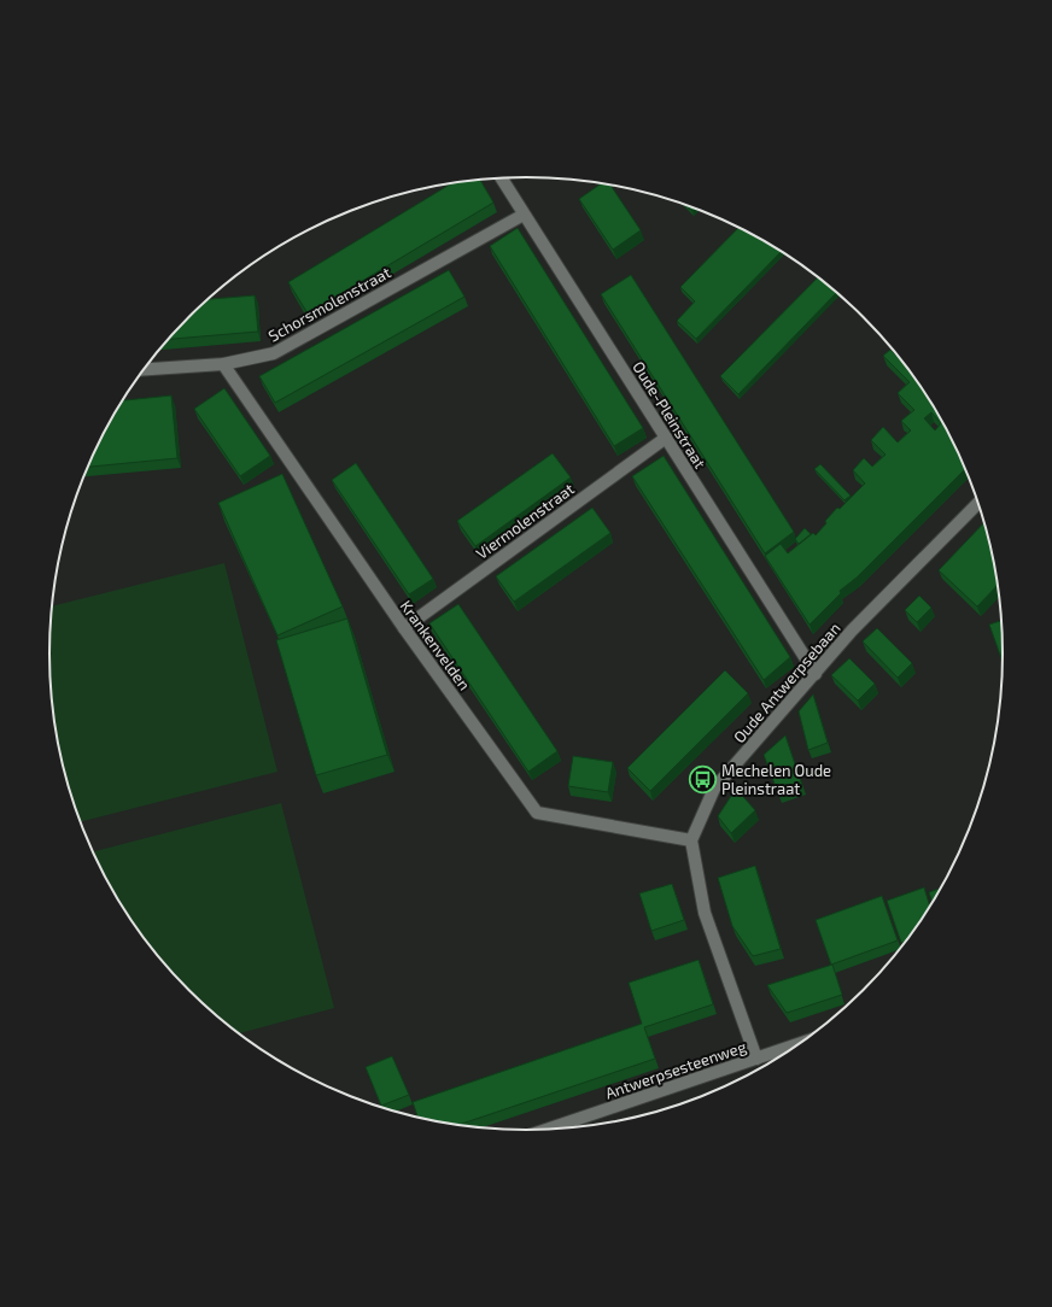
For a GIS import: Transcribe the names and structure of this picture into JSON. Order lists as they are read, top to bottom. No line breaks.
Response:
{"streets":{"street":["Schorsmolenstraat","Oude-Pleinstraat","Viermolenstraat","Krankenvelden","Oude Antwerpsebaan","Antwerpsesteenweg"]},"crossings":[["Schorsmolenstraat","Oude-Pleinstraat"],["Schorsmolenstraat","Krankenvelden"],["Oude-Pleinstraat","Viermolenstraat"],["Oude-Pleinstraat","Oude Antwerpsebaan"],["Viermolenstraat","Krankenvelden"],["Krankenvelden","Oude Antwerpsebaan"]],"places":{"bus stop":["Mechelen Oude Pleinstraat"]}}
